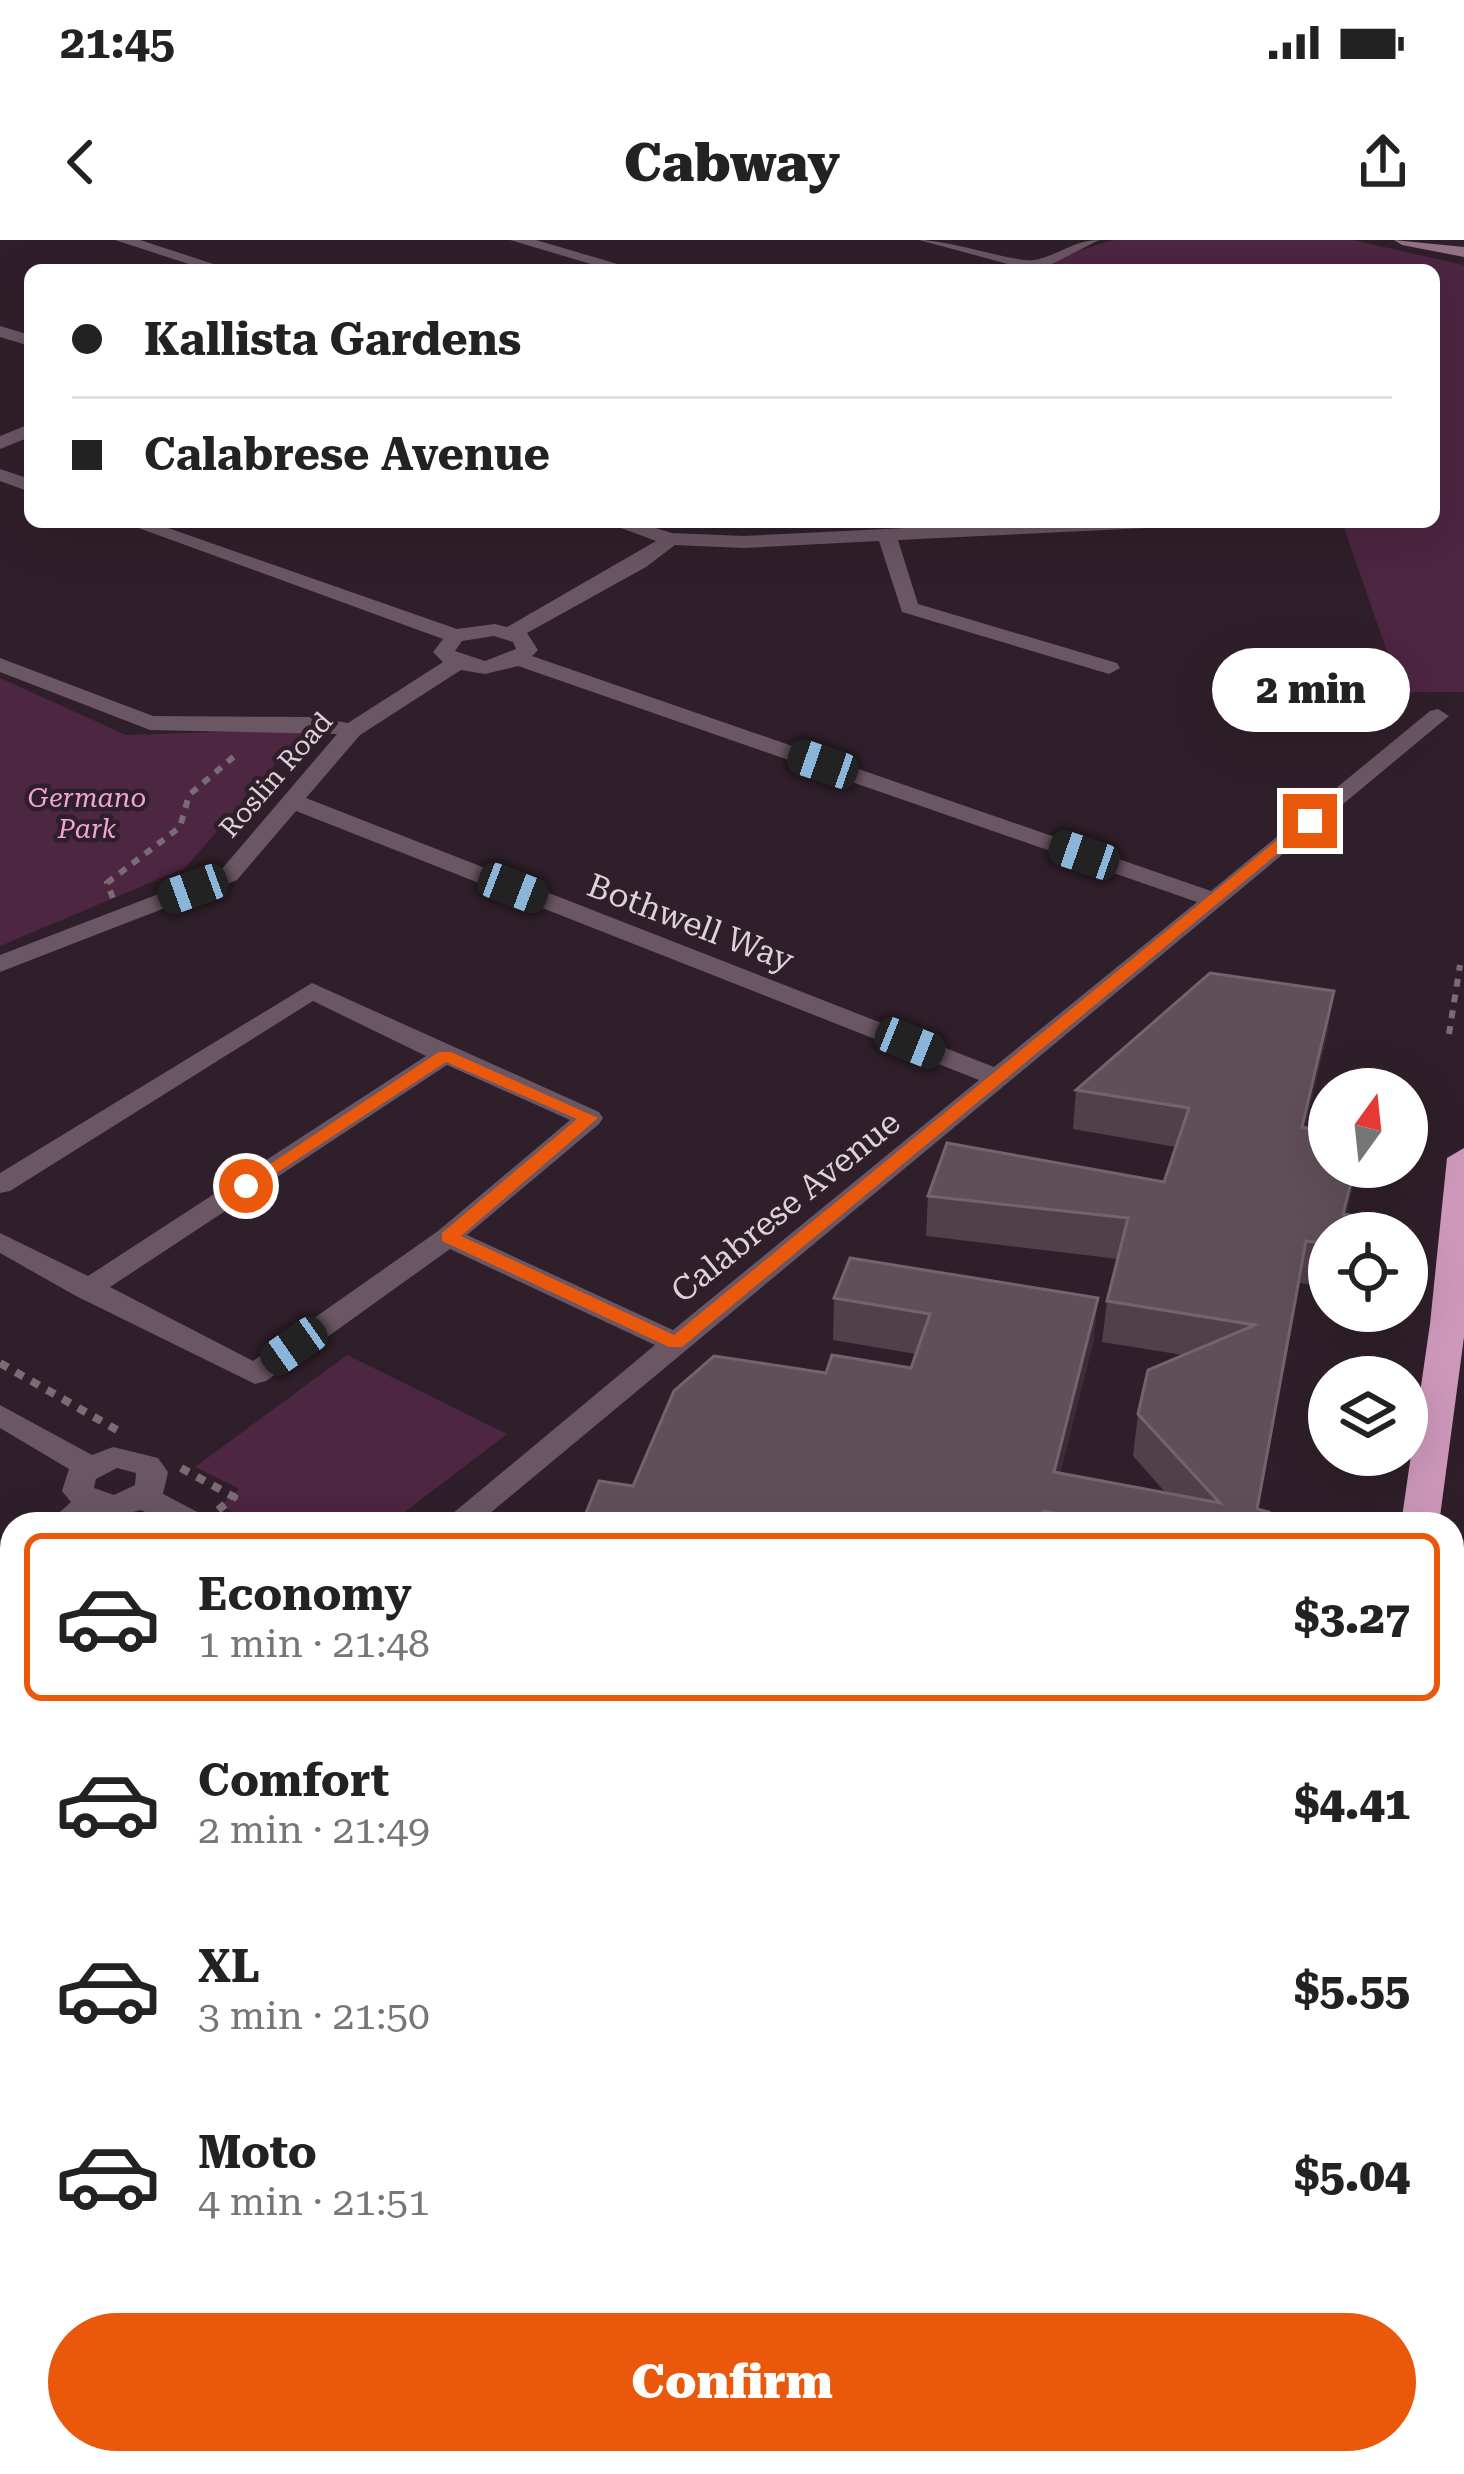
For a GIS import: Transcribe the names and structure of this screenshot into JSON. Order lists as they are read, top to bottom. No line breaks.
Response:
{"streets":{"street":["Roslin Road","Bothwell Way","Calabrese Avenue"]},"crossings":[["Roslin Road","Bothwell Way"],["Bothwell Way","Calabrese Avenue"]],"parks":["Germano Park"],"north":"top","page":{"status":"21:45","header":"Cabway","banner":["Kallista Gardens","Calabrese Avenue"],"bubble":"2 min","list":[{"name":"Economy","note":"1 min · 21:48","value":"$3.27"},{"name":"Comfort","note":"2 min · 21:49","value":"$4.41"},{"name":"XL","note":"3 min · 21:50","value":"$5.55"},{"name":"Moto","note":"4 min · 21:51","value":"$5.04"}],"buttons":"Confirm"}}
